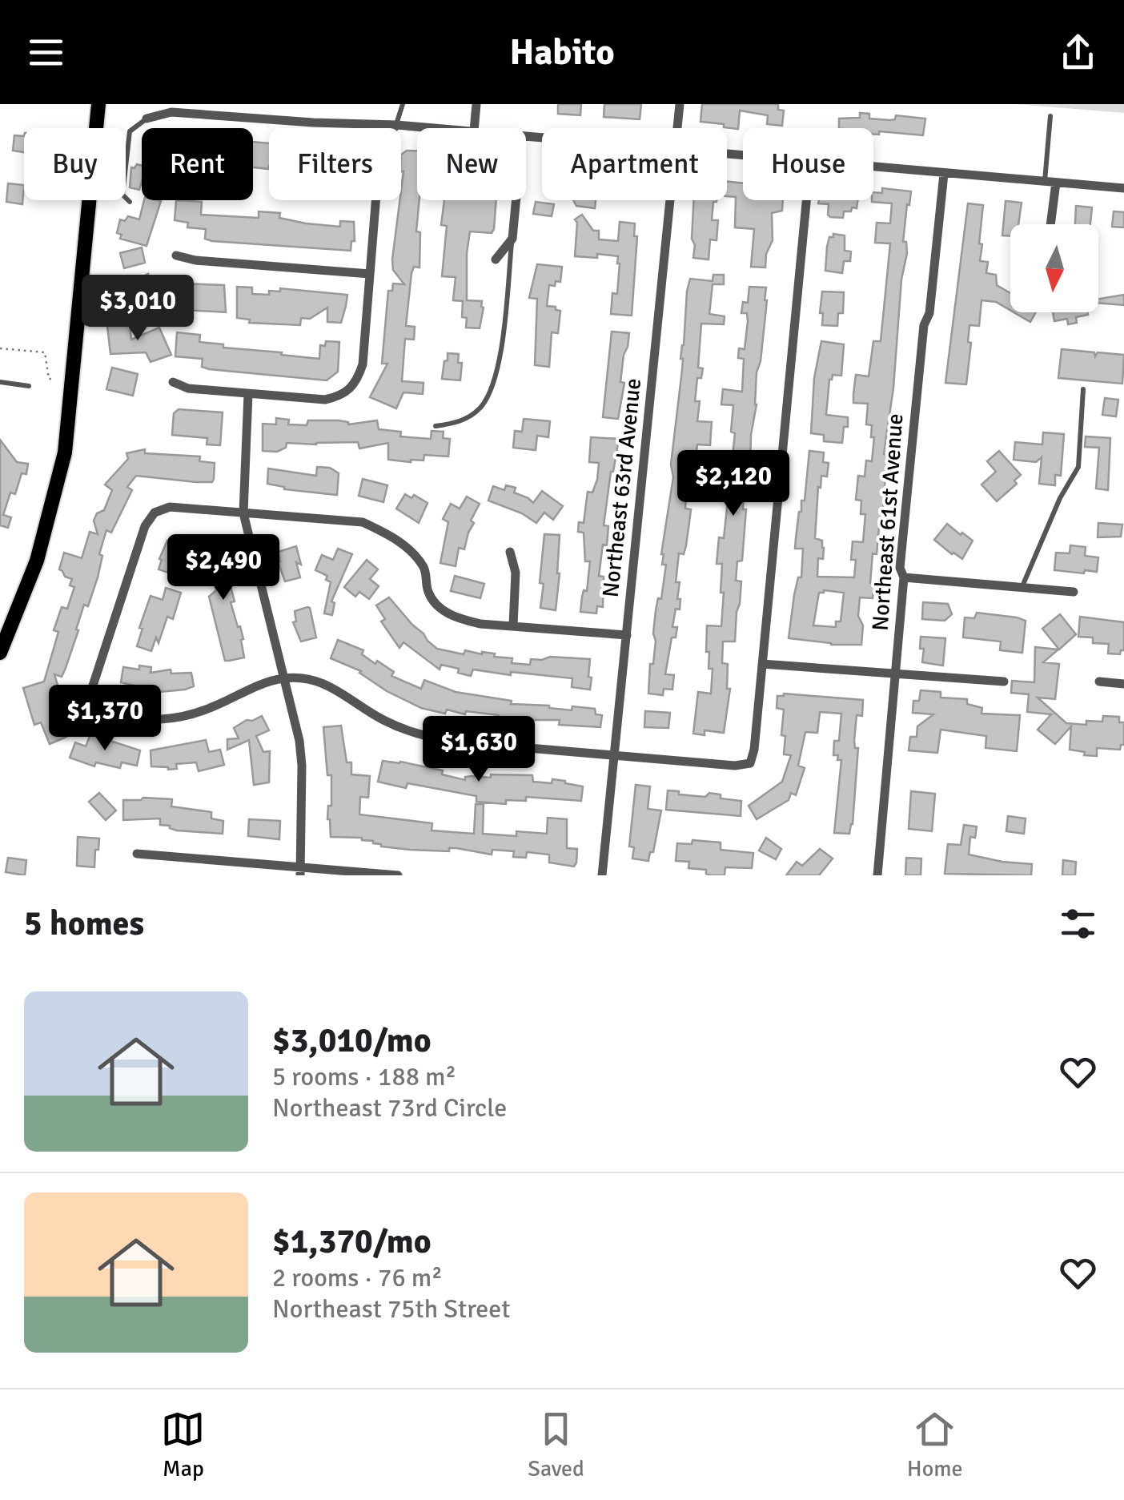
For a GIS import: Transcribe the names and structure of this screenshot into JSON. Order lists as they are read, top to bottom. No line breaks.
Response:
{"streets":{"street":["Northeast 63rd Avenue","Northeast 61st Avenue"]},"north":"bottom","page":{"header":"Habito","chip":["Buy","Rent","Filters","New","Apartment","House"],"price":["$3,010","$2,120","$2,490","$1,370","$1,630"],"heading":"5 homes","list":[{"name":"$3,010/mo","note":"5 rooms · 188 m² · Northeast 73rd Circle"},{"name":"$1,370/mo","note":"2 rooms · 76 m² · Northeast 75th Street"}],"tabs":["Map","Saved","Home"]}}
